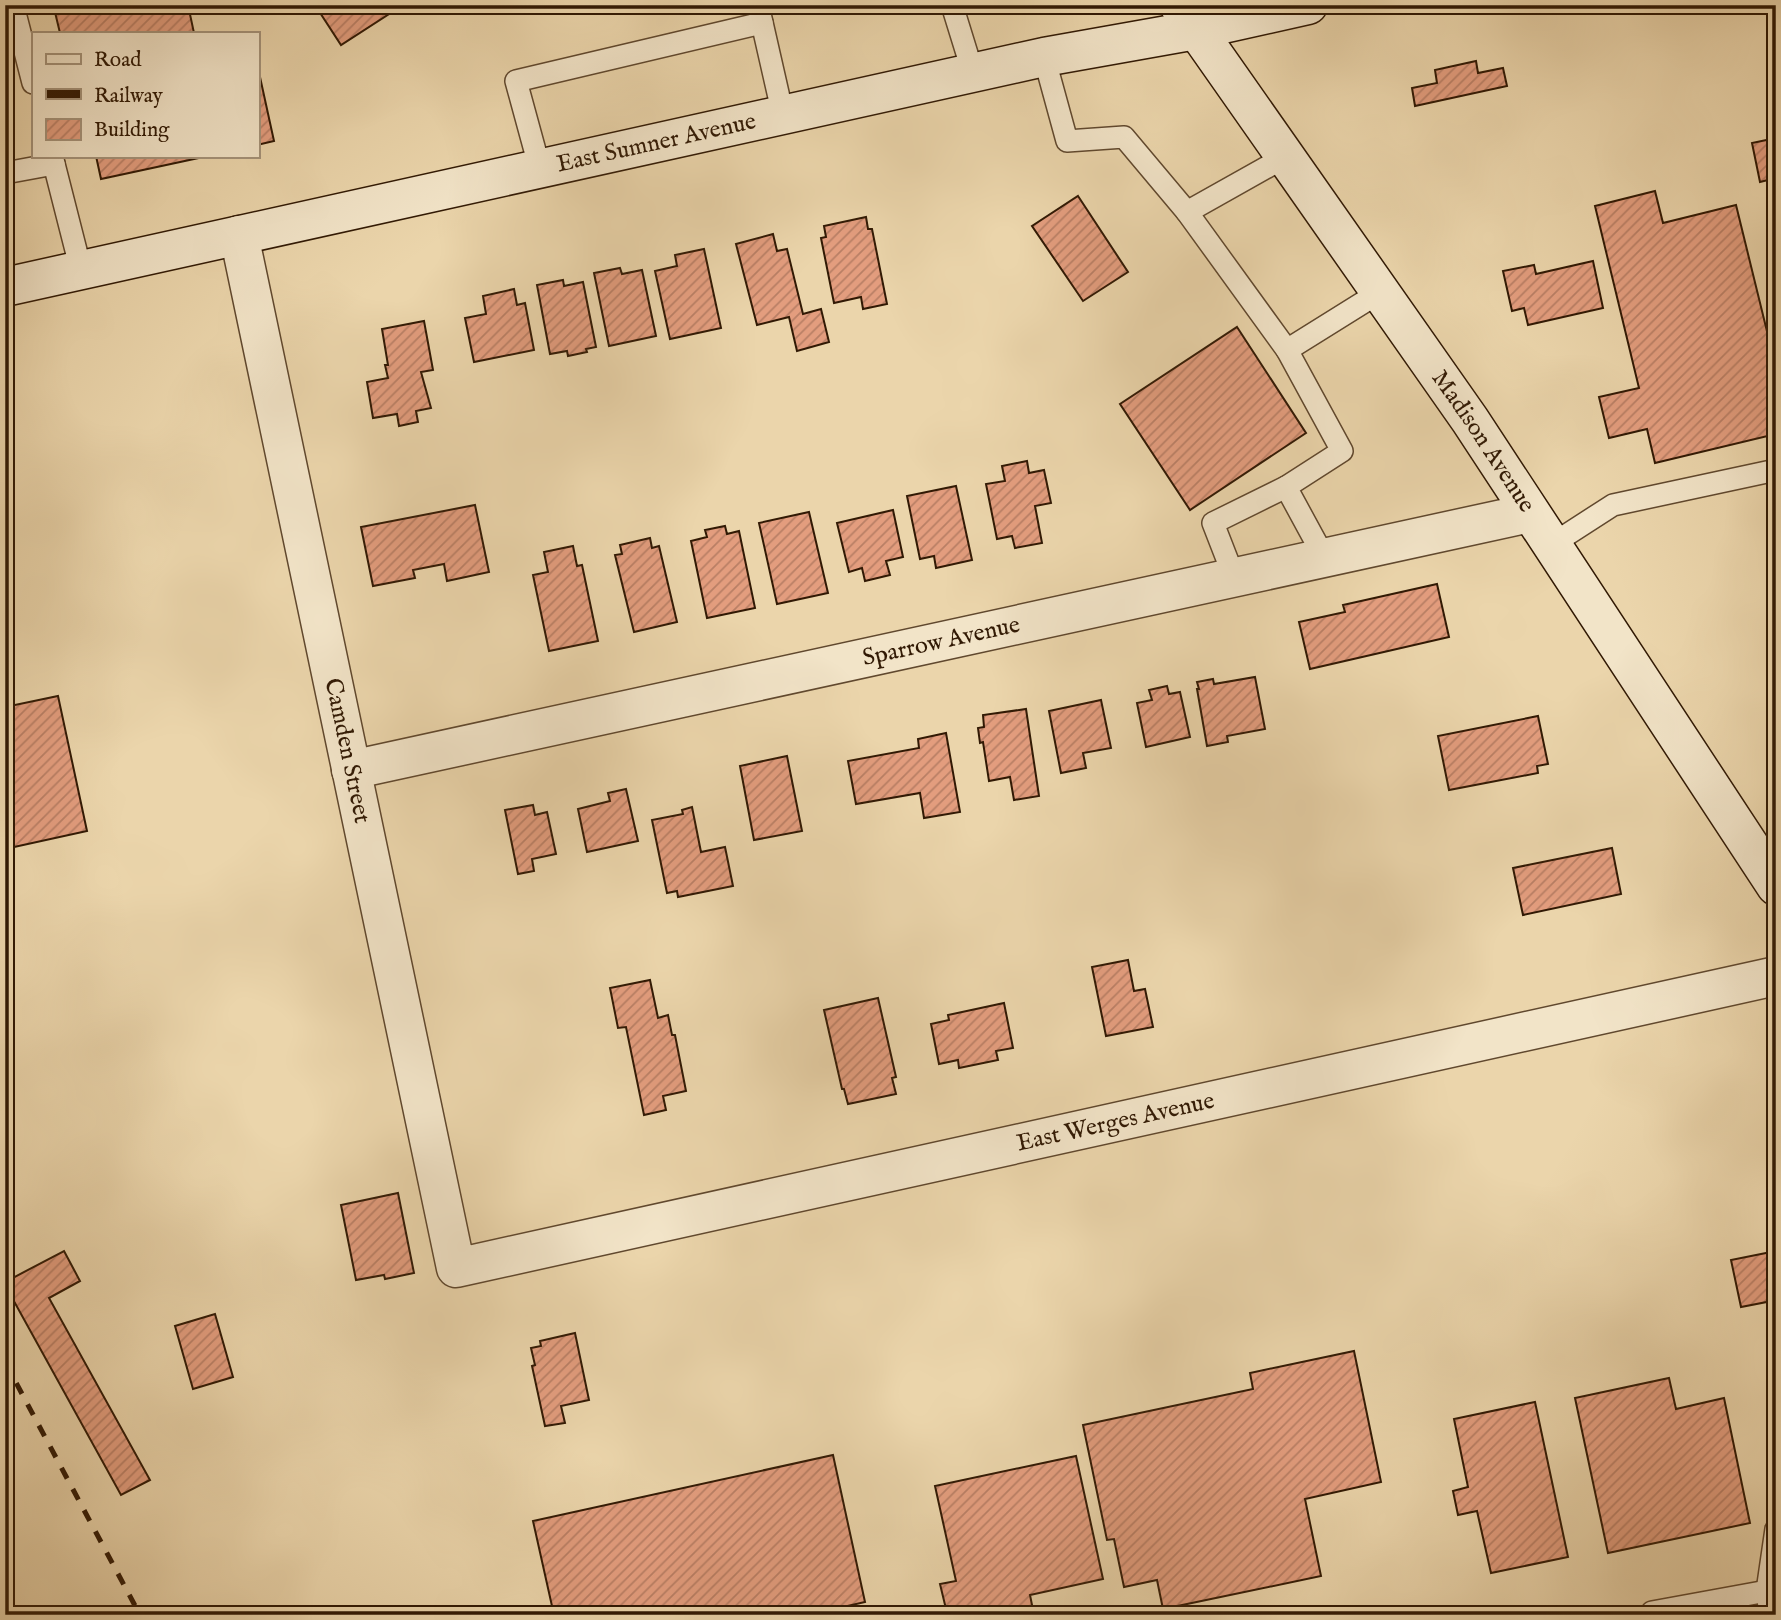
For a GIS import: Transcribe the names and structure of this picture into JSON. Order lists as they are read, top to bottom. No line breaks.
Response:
{"streets":{"street":["East Sumner Avenue","Madison Avenue","Sparrow Avenue","Camden Street","East Werges Avenue"]},"crossings":[["East Sumner Avenue","Madison Avenue"],["East Sumner Avenue","Camden Street"],["Madison Avenue","Sparrow Avenue"],["Sparrow Avenue","Camden Street"],["Camden Street","East Werges Avenue"]],"legend":["Road","Railway","Building"]}
